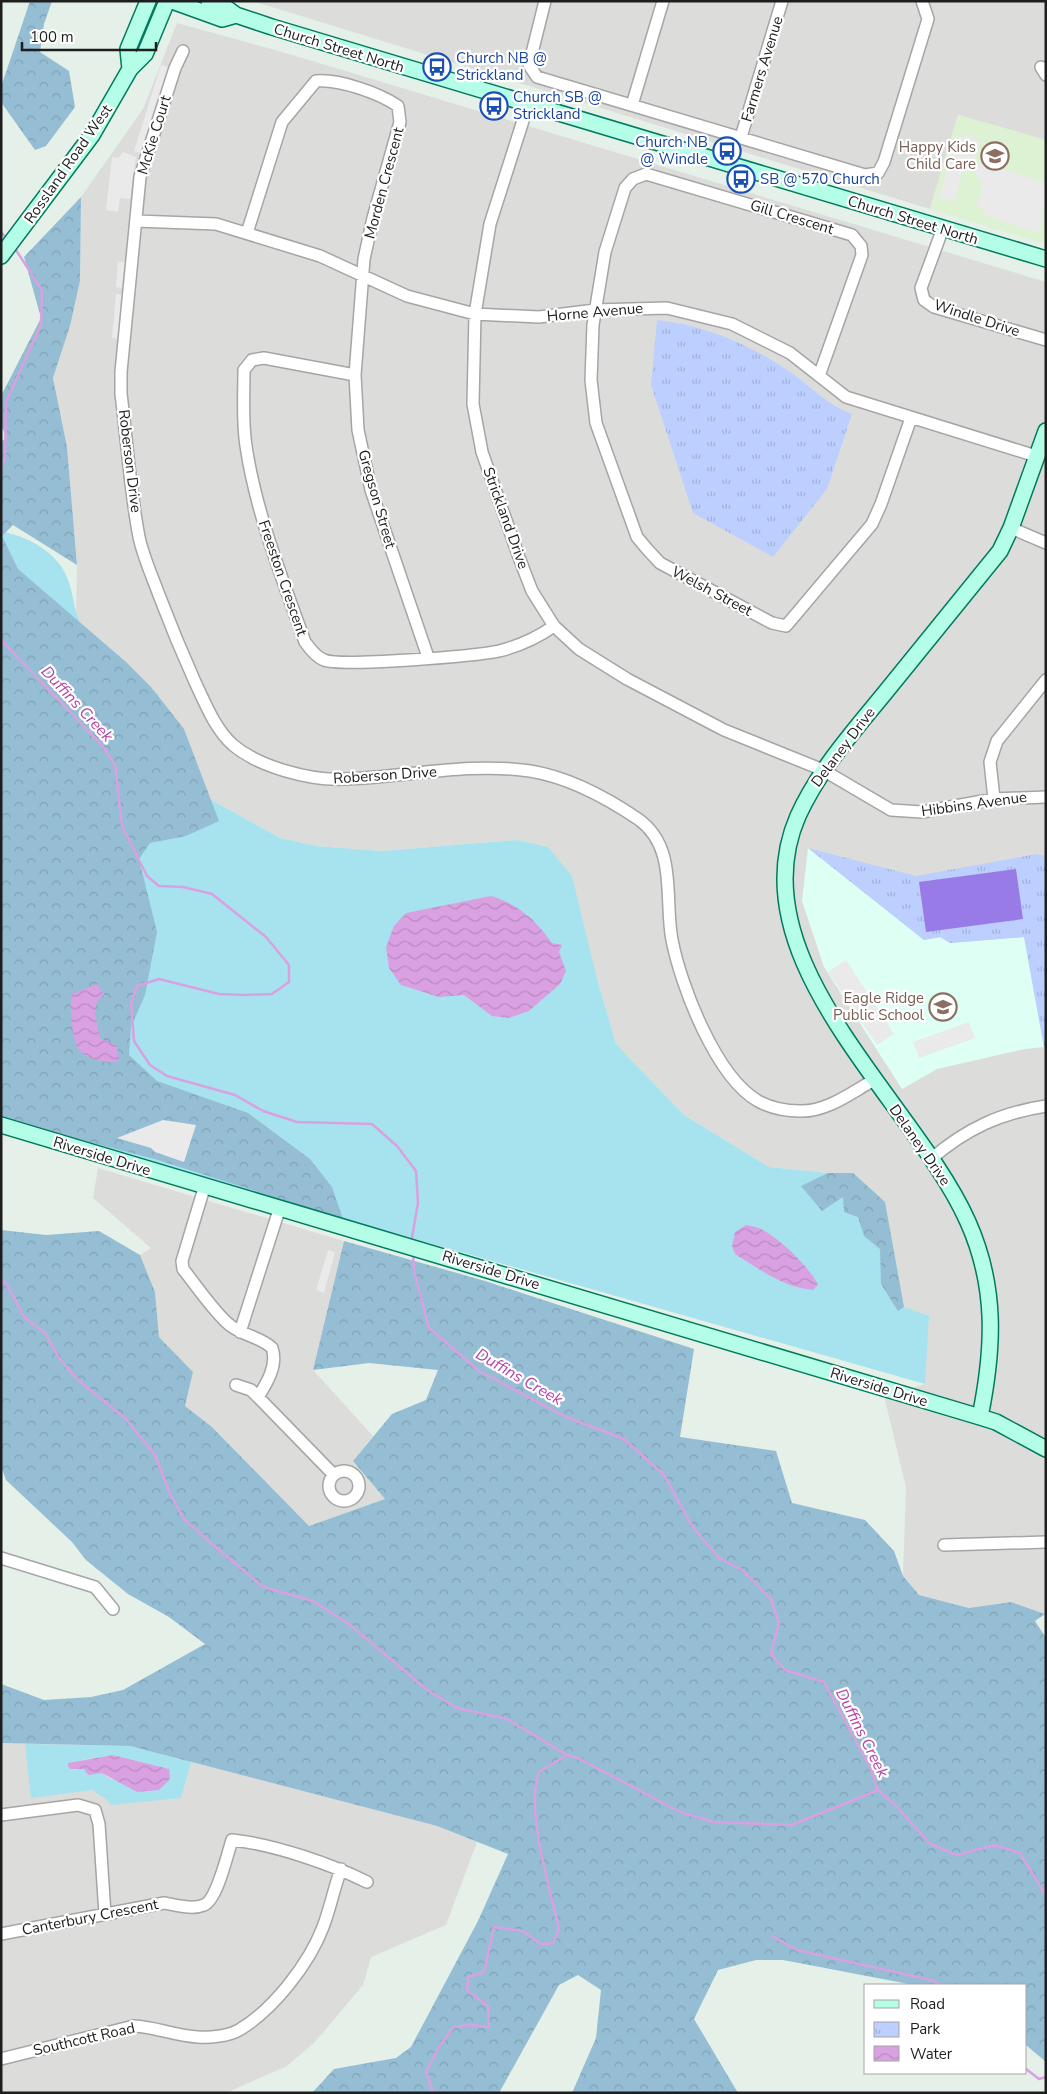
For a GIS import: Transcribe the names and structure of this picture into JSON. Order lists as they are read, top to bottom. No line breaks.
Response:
{"streets":{"street":["Church Street North","Farmers Avenue","McKie Court","Rossland Road West","Morden Crescent","Gill Crescent","Horne Avenue","Windle Drive","Roberson Drive","Gregson Street","Strickland Drive","Freeston Crescent","Welsh Street","Delaney Drive","Hibbins Avenue","Riverside Drive","Canterbury Crescent","Southcott Road"]},"crossings":[["Church Street North","Windle Drive"],["Church Street North","Strickland Drive"],["McKie Court","Horne Avenue"],["McKie Court","Roberson Drive"],["Morden Crescent","Horne Avenue"],["Morden Crescent","Gregson Street"],["Gill Crescent","Horne Avenue"],["Gill Crescent","Welsh Street"],["Horne Avenue","Roberson Drive"],["Horne Avenue","Gregson Street"],["Horne Avenue","Strickland Drive"],["Horne Avenue","Welsh Street"],["Horne Avenue","Delaney Drive"],["Roberson Drive","Delaney Drive"],["Gregson Street","Freeston Crescent"],["Strickland Drive","Freeston Crescent"],["Strickland Drive","Delaney Drive"],["Strickland Drive","Hibbins Avenue"],["Delaney Drive","Hibbins Avenue"],["Delaney Drive","Riverside Drive"],["Canterbury Crescent","Southcott Road"]],"water":["Duffins Creek"],"places":{"bus stop":["Church NB @ Strickland","Church SB @ Strickland","Church NB @ Windle","SB @ 570 Church"],"school or university":["Happy Kids Child Care","Eagle Ridge Public School"]},"legend":["Road","Park","Water"],"scale_bar":"100 m"}
